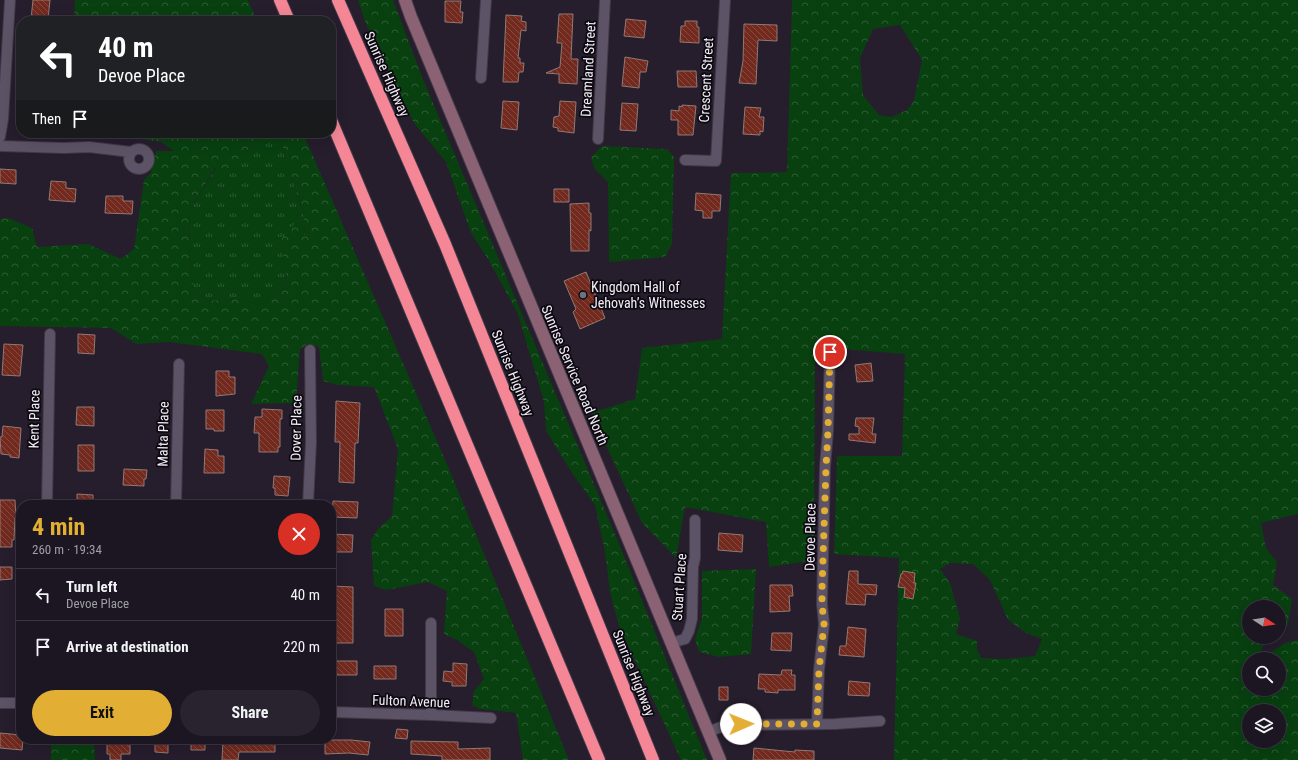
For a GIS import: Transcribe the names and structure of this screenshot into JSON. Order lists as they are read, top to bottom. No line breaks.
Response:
{"streets":{"highway":["Sunrise Highway"],"street":["Dreamland Street","Crescent Street","Sunrise Service Road North","Kent Place","Dover Place","Malta Place","Devoe Place","Stuart Place","Fulton Avenue"]},"crossings":[["Sunrise Service Road North","Stuart Place"]],"places":["Kingdom Hall of Jehovah’s Witnesses"],"north":"right","page":{"turn":["40 m","Devoe Place"],"then":"Then","heading":["4 min","260 m · 19:34"],"list":[{"name":"Turn left","note":"Devoe Place","value":"40 m"},{"name":"Arrive at destination","value":"220 m"}],"buttons":["Exit","Share"]}}
